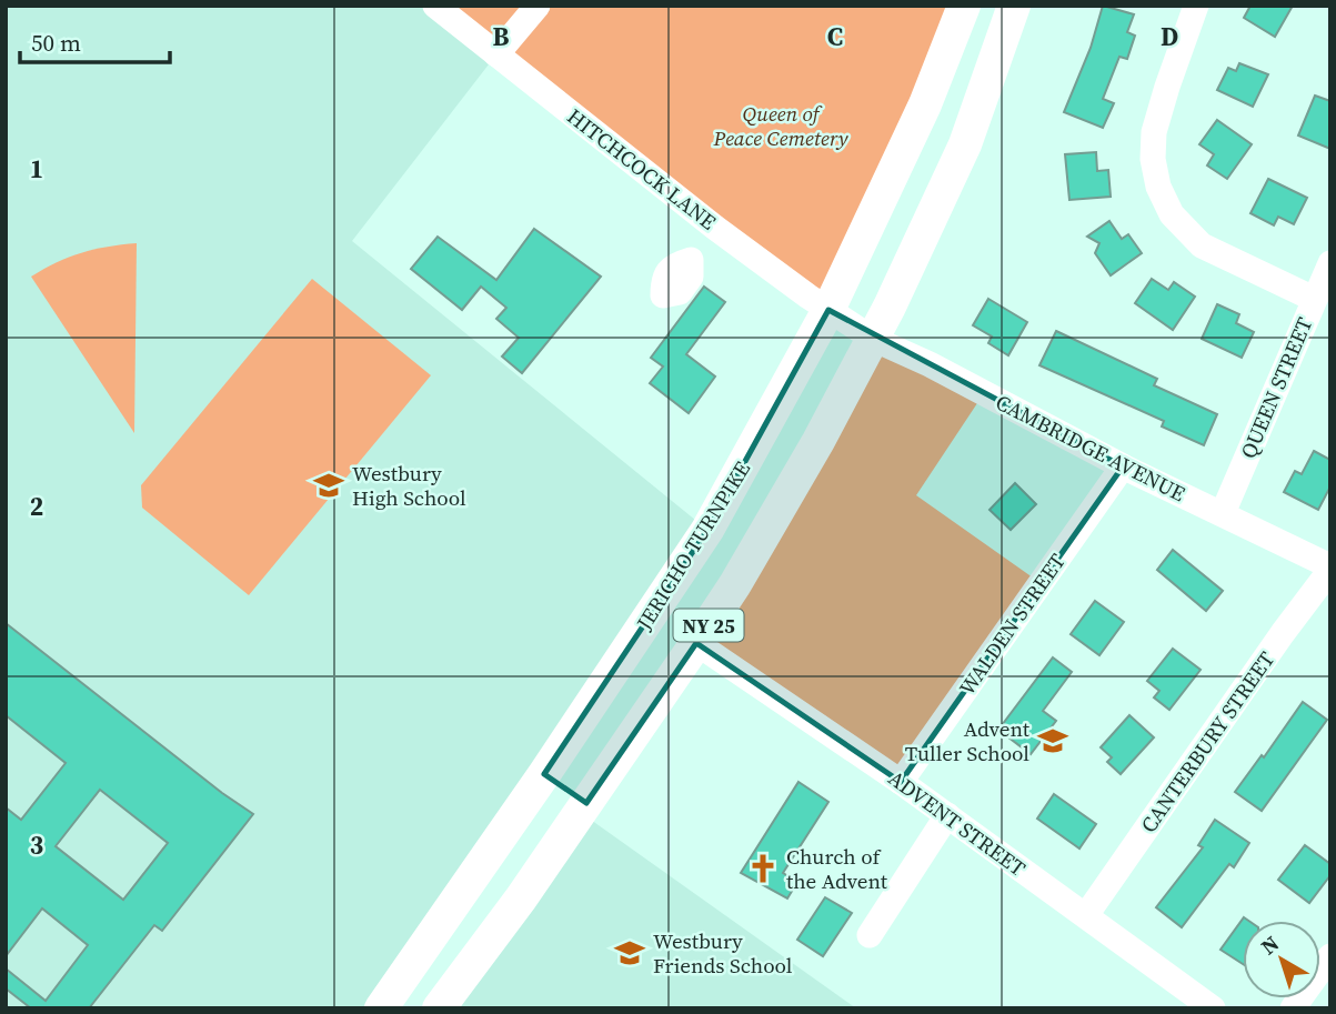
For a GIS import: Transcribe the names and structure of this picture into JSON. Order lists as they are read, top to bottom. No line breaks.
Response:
{"streets":{"main road":["JERICHO TURNPIKE","NY 25"],"street":["HITCHCOCK LANE","QUEEN STREET","CAMBRIDGE AVENUE","WALDEN STREET","CANTERBURY STREET","ADVENT STREET"]},"crossings":[["HITCHCOCK LANE","CAMBRIDGE AVENUE"],["HITCHCOCK LANE","JERICHO TURNPIKE"],["QUEEN STREET","CAMBRIDGE AVENUE"],["CAMBRIDGE AVENUE","JERICHO TURNPIKE"],["CAMBRIDGE AVENUE","WALDEN STREET"],["CAMBRIDGE AVENUE","CANTERBURY STREET"],["JERICHO TURNPIKE","ADVENT STREET"],["WALDEN STREET","ADVENT STREET"],["CANTERBURY STREET","ADVENT STREET"]],"parks":["Queen of Peace Cemetery"],"places":{"school or university":["Westbury High School","Advent Tuller School","Westbury Friends School"],"church":["Church of the Advent"]},"scale_bar":"50 m","north":"top left","grid":{"columns":["B","C","D"],"rows":["1","2","3"]}}
